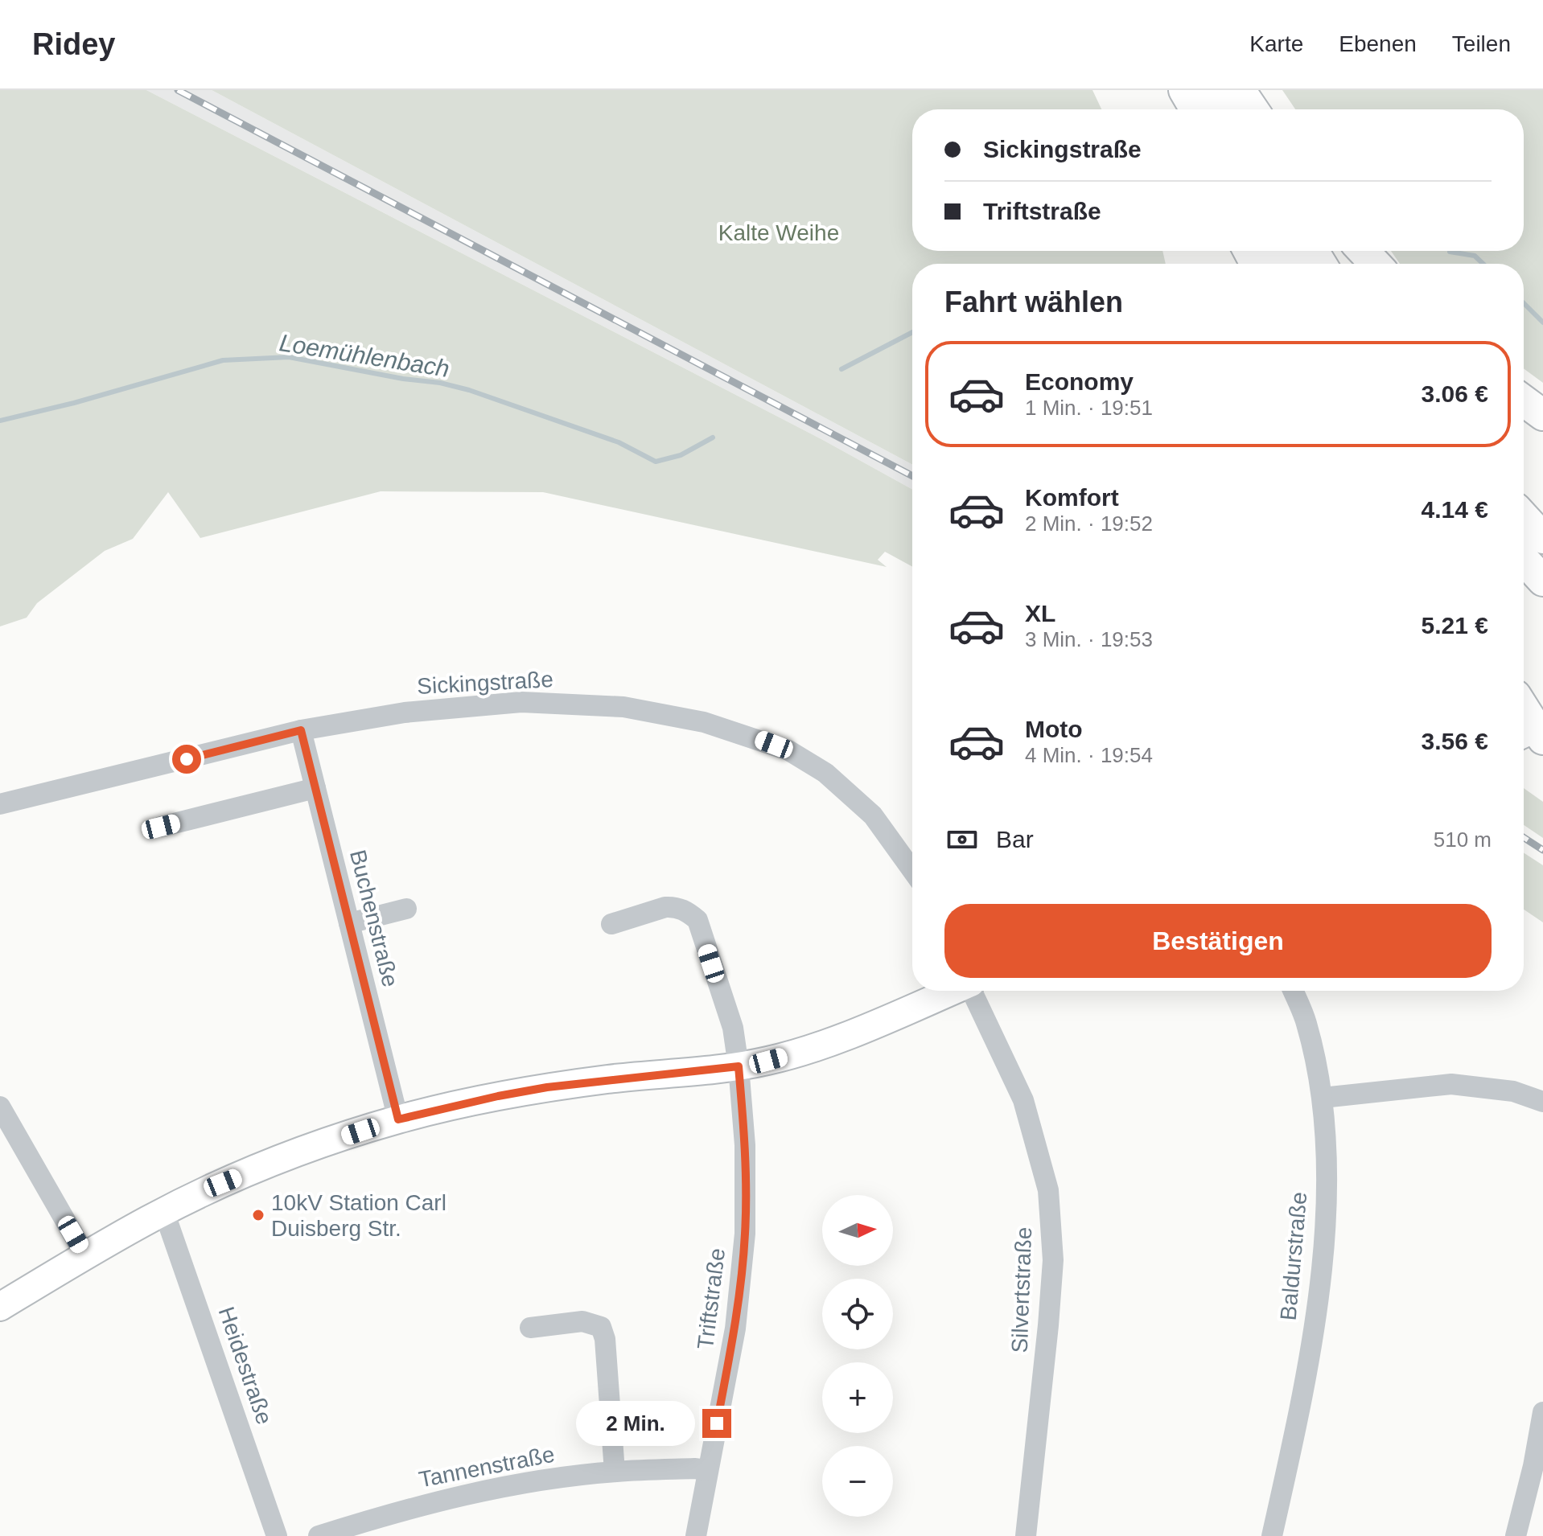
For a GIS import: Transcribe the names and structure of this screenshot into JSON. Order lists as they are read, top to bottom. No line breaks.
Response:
{"streets":{"street":["Sickingstraße","Buchenstraße","Baldurstraße","Silvertstraße","Triftstraße","Heidestraße","Tannenstraße"]},"crossings":[["Sickingstraße","Buchenstraße"],["Triftstraße","Tannenstraße"]],"water":["Loemühlenbach"],"parks":["Kalte Weihe"],"places":["10kV Station Carl Duisberg Str."],"north":"right","page":{"header":"Ridey","nav":["Karte","Ebenen","Teilen"],"banner":["Sickingstraße","Triftstraße"],"heading":"Fahrt wählen","list":[{"name":"Economy","note":"1 Min. · 19:51","value":"3.06 €"},{"name":"Komfort","note":"2 Min. · 19:52","value":"4.14 €"},{"name":"XL","note":"3 Min. · 19:53","value":"5.21 €"},{"name":"Moto","note":"4 Min. · 19:54","value":"3.56 €"}],"pay":["Bar","510 m"],"buttons":"Bestätigen","map_buttons":["+","−"],"bubble":"2 Min."}}
